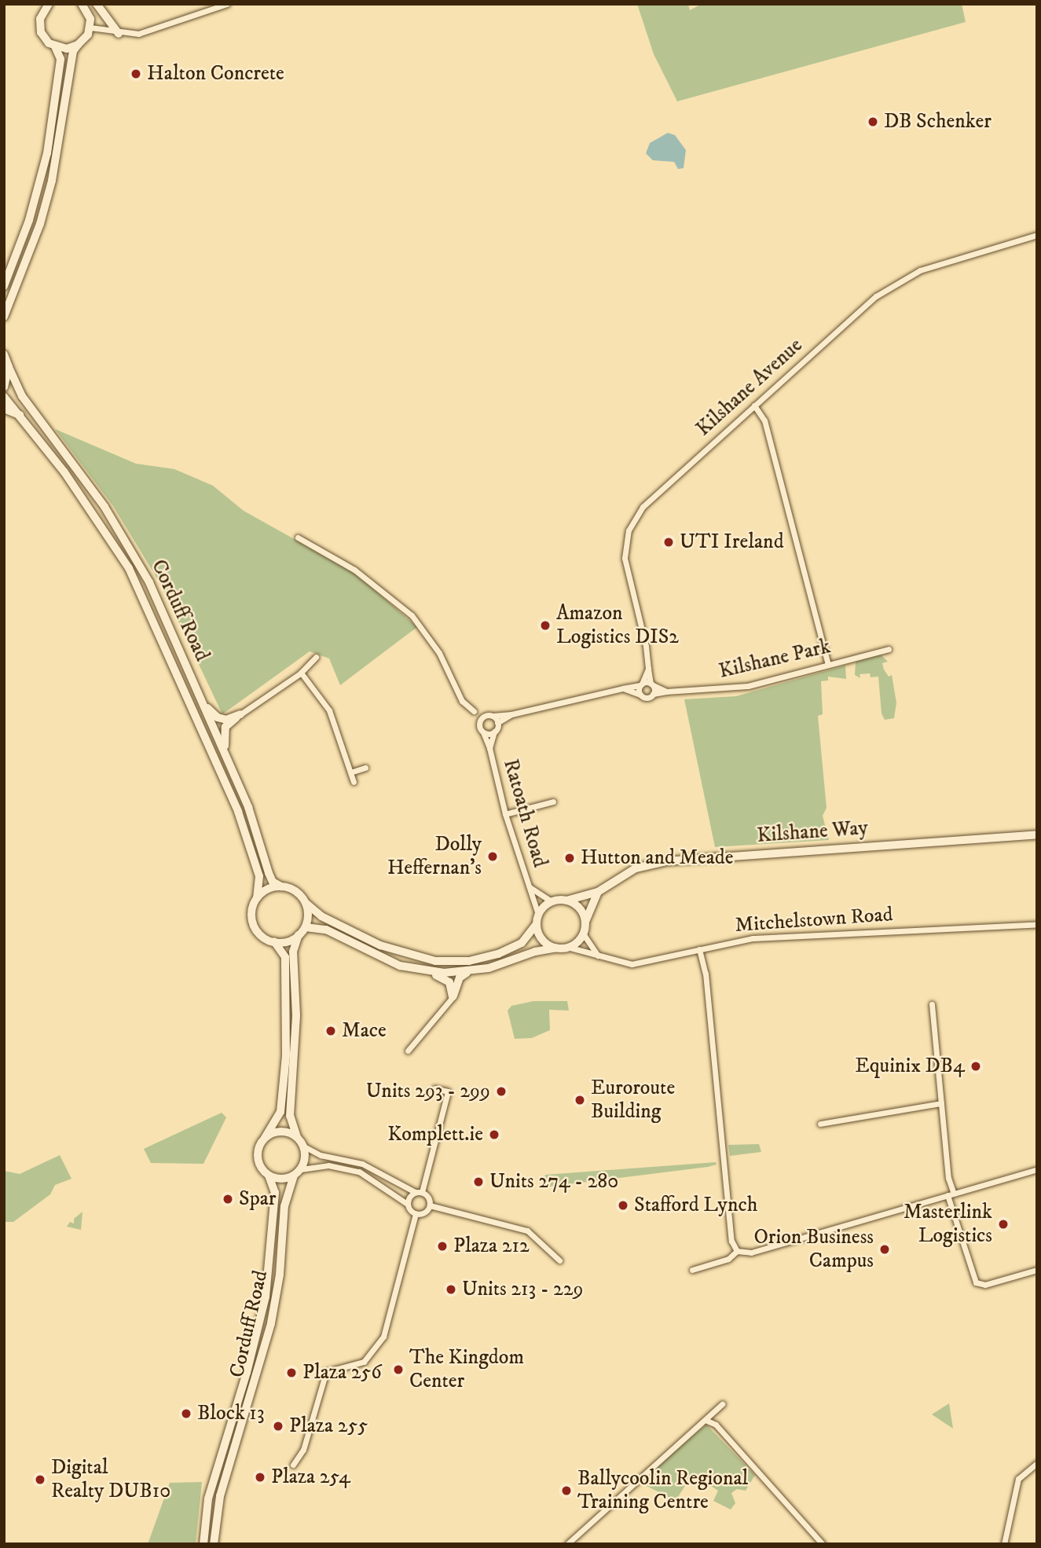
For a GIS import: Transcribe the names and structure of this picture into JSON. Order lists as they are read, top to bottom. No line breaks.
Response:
{"streets":{"street":["Kilshane Avenue","Corduff Road","Kilshane Park","Ratoath Road","Kilshane Way","Mitchelstown Road"]},"crossings":[["Kilshane Avenue","Kilshane Park"],["Ratoath Road","Kilshane Way"],["Ratoath Road","Mitchelstown Road"],["Kilshane Way","Mitchelstown Road"]],"places":["Halton Concrete","DB Schenker","UTI Ireland","Amazon Logistics DIS2","Dolly Heffernan's","Hutton and Meade","Mace","Equinix DB4","Units 293 - 299","Euroroute Building","Komplett.ie","Units 274 - 280","Spar","Stafford Lynch","Masterlink Logistics","Plaza 212","Orion Business Campus","Units 213 - 229","The Kingdom Center","Plaza 256","Block 13","Plaza 255","Plaza 254","Digital Realty DUB10","Ballycoolin Regional Training Centre"]}
